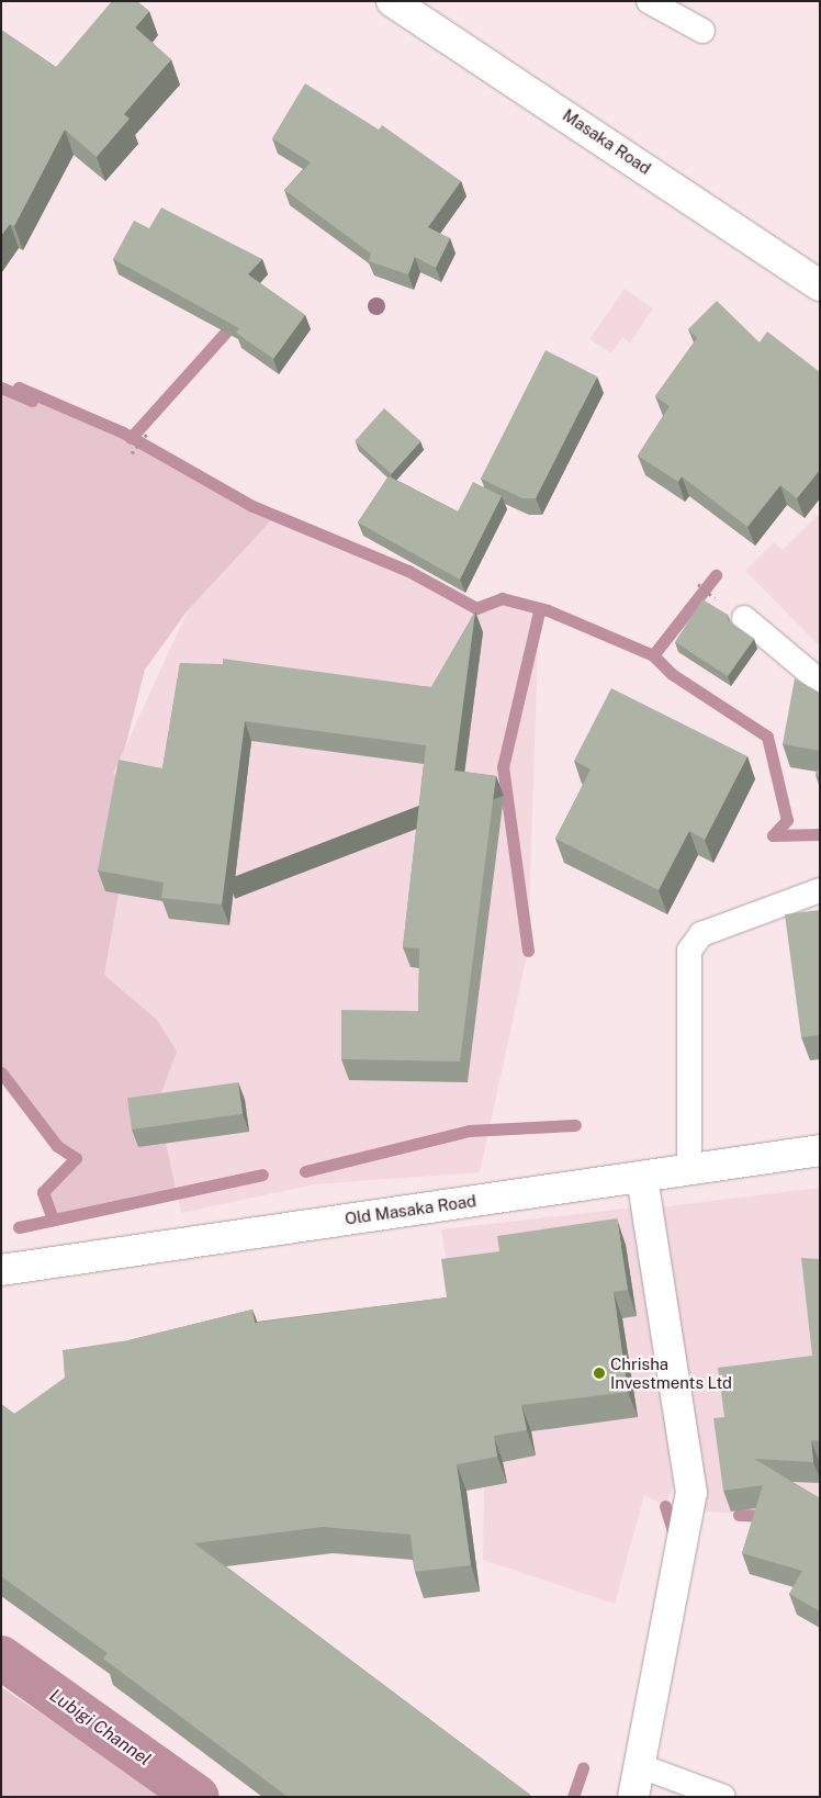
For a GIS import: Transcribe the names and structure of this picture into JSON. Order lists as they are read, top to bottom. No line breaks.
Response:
{"streets":{"main road":["Masaka Road","Old Masaka Road"]},"water":["Lubigi Channel"],"places":["Chrisha Investments Ltd"]}
